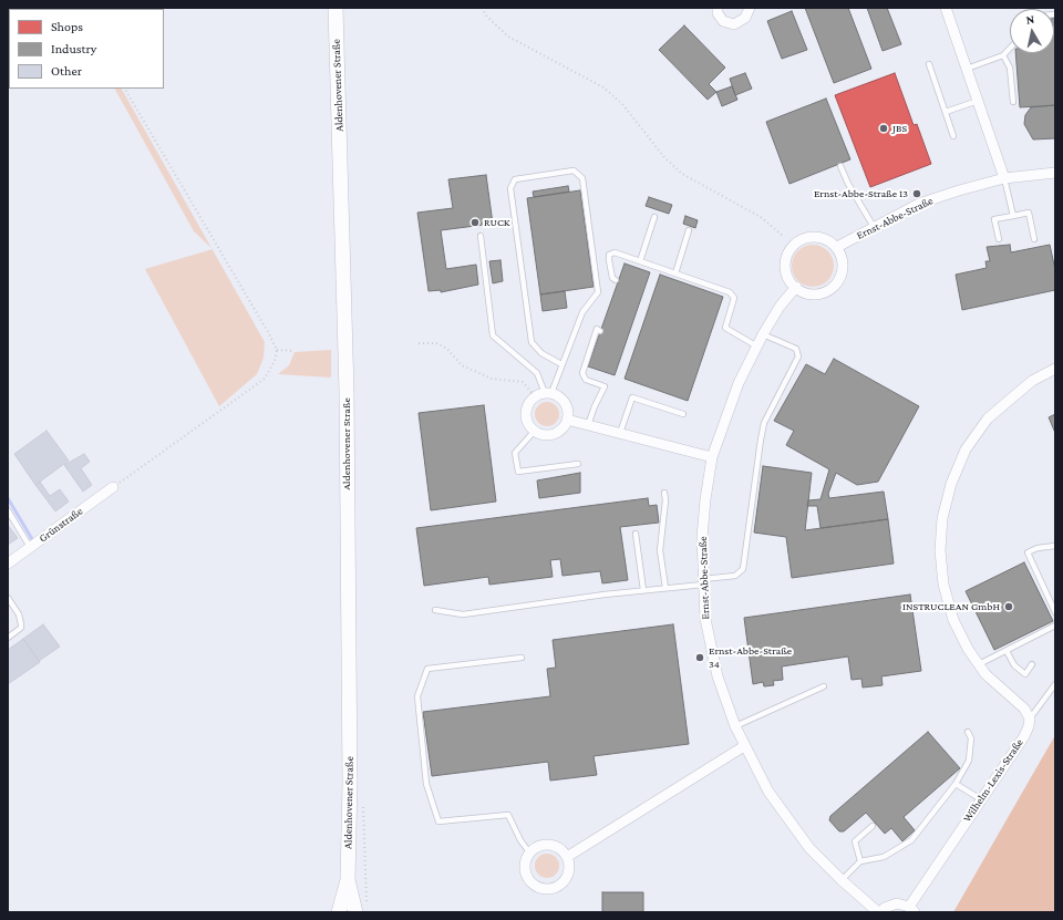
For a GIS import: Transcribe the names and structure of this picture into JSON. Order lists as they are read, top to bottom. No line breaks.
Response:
{"streets":{"main road":["Aldenhovener Straße"],"street":["Ernst-Abbe-Straße","Grünstraße","Wilhelm-Lexis-Straße"]},"crossings":[["Ernst-Abbe-Straße","Wilhelm-Lexis-Straße"]],"places":["JBS","Ernst-Abbe-Straße 13","RUCK","INSTRUCLEAN GmbH","Ernst-Abbe-Straße 34"],"legend":["Shops","Industry","Other"],"north":"top"}
